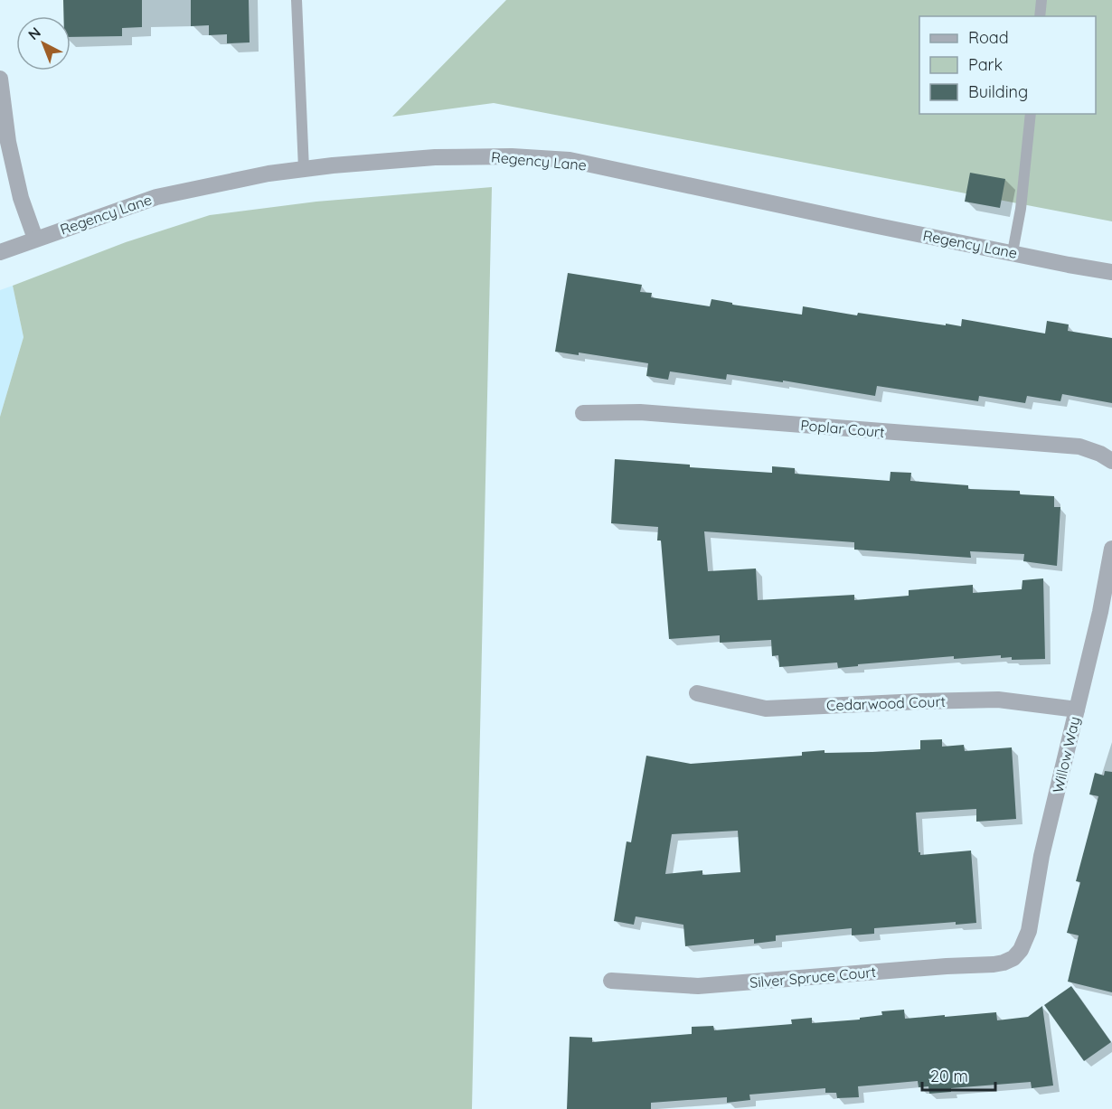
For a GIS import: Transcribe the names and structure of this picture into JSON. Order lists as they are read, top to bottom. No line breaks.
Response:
{"streets":{"street":["Regency Lane","Poplar Court","Cedarwood Court","Willow Way","Silver Spruce Court"]},"crossings":[["Cedarwood Court","Willow Way"],["Willow Way","Silver Spruce Court"]],"legend":["Road","Park","Building"],"scale_bar":"20 m","north":"top left"}
